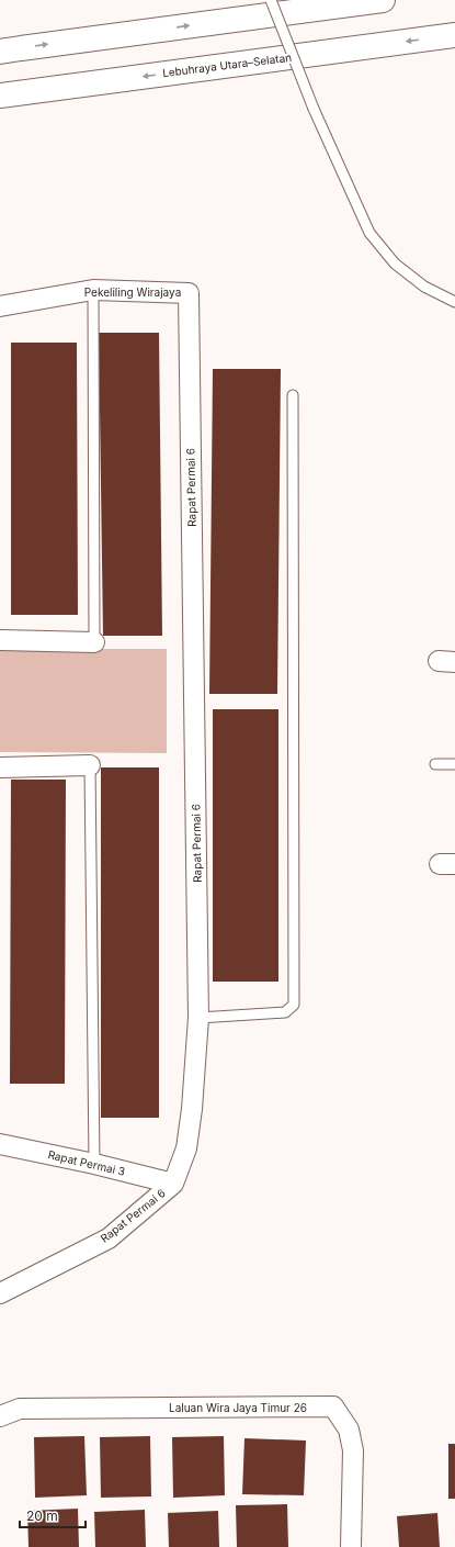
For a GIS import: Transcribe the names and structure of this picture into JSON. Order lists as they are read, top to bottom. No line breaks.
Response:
{"streets":{"highway":["Lebuhraya Utara–Selatan"],"street":["Pekeliling Wirajaya","Rapat Permai 6","Rapat Permai 3","Laluan Wira Jaya Timur 26"]},"crossings":[["Pekeliling Wirajaya","Rapat Permai 6"],["Rapat Permai 6","Rapat Permai 3"]],"scale_bar":"20 m"}
